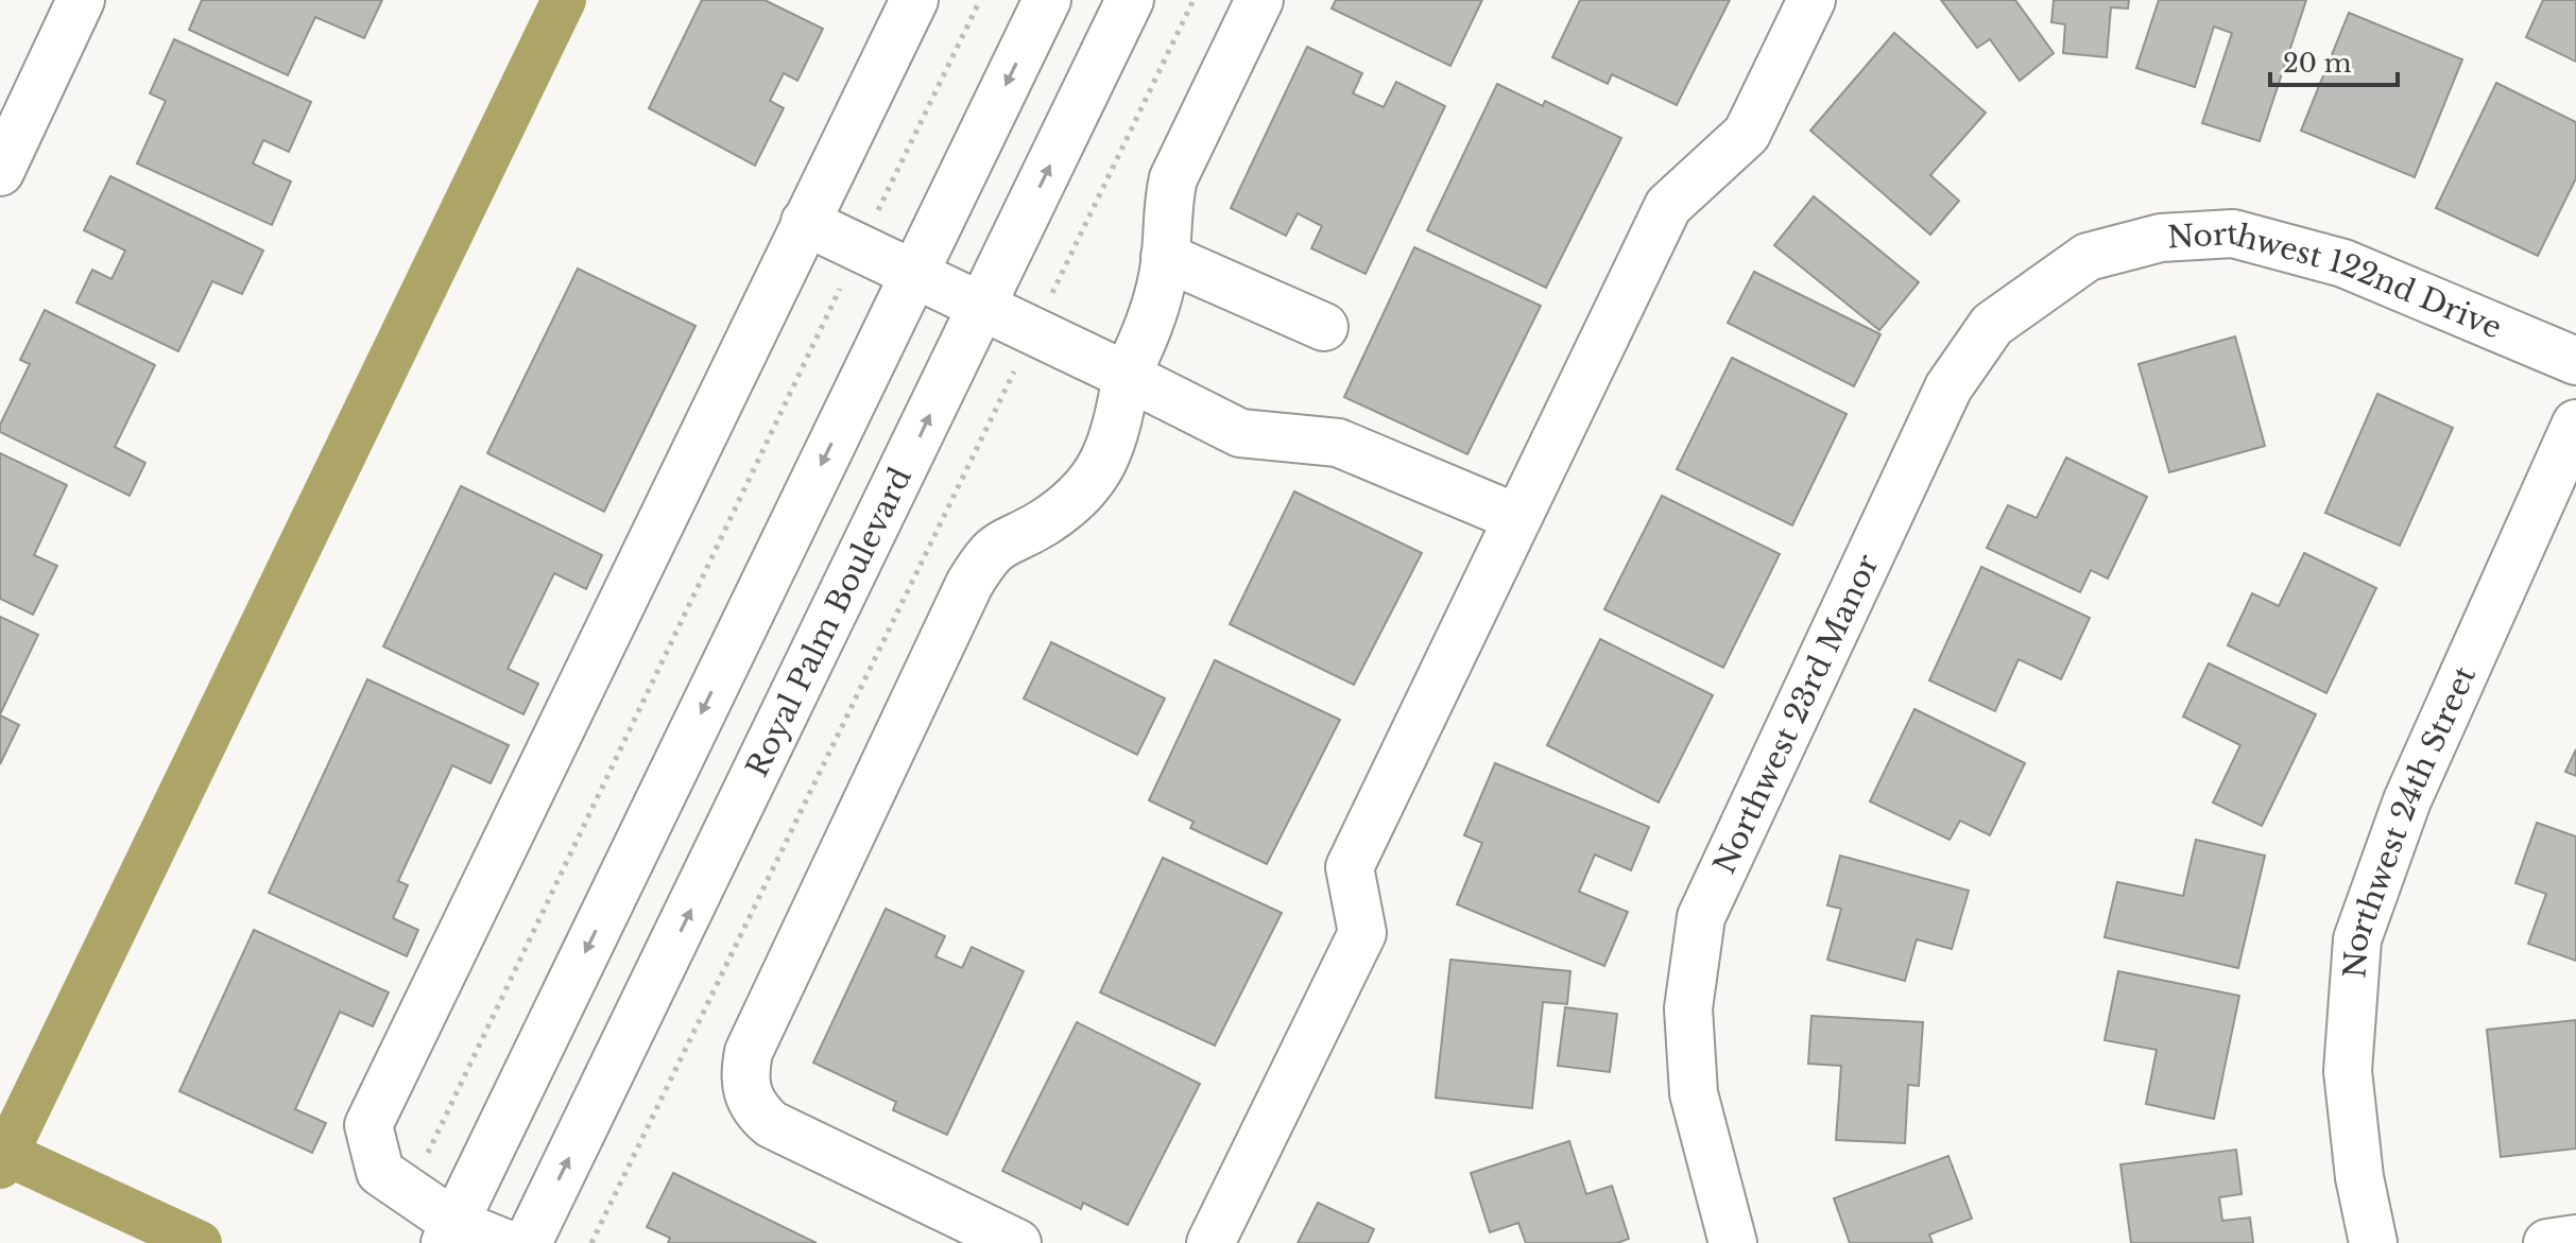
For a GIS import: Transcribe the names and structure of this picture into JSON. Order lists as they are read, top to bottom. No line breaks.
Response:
{"streets":{"street":["Northwest 122nd Drive","Royal Palm Boulevard","Northwest 23rd Manor","Northwest 24th Street"]},"crossings":[["Northwest 122nd Drive","Northwest 23rd Manor"]],"scale_bar":"20 m"}
